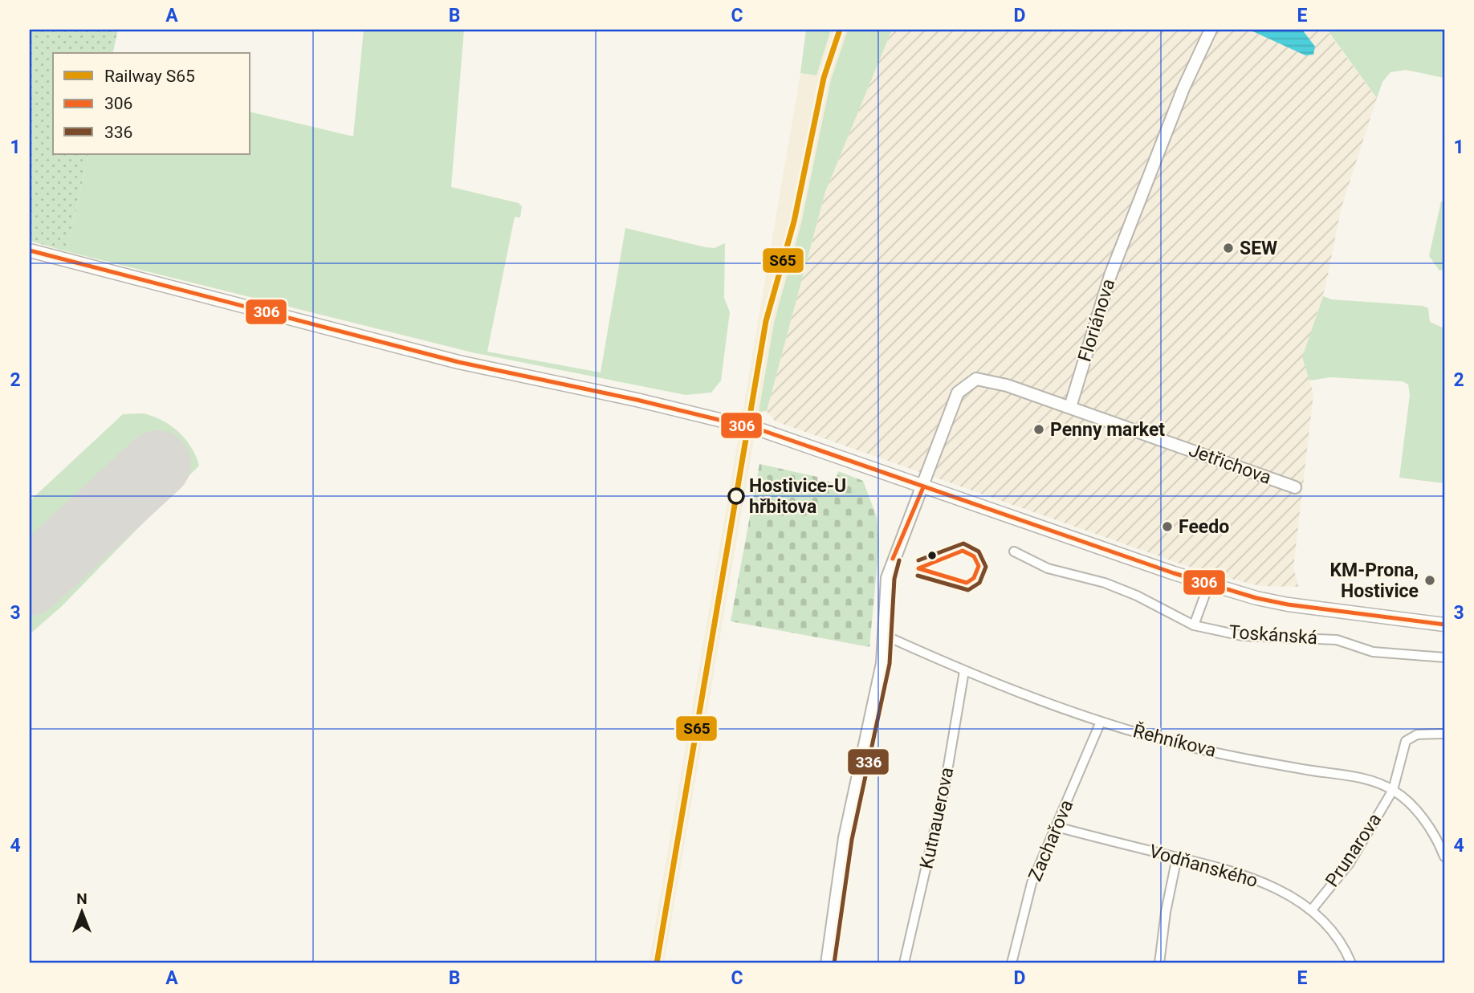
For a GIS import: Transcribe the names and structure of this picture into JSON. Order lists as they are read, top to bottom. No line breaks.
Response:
{"streets":{"street":["Floriánova","Jetřichova","Toskánská","Řehníkova","Kutnauerova","Zachařova","Prunarova","Vodňanského"]},"crossings":[["Floriánova","Jetřichova"],["Řehníkova","Kutnauerova"],["Řehníkova","Zachařova"],["Řehníkova","Prunarova"],["Zachařova","Vodňanského"],["Prunarova","Vodňanského"]],"places":["SEW","Penny market","Hostivice-U hřbitova","Feedo","KM-Prona, Hostivice"],"lines":["rail line S65","transit line 306","transit line 336"],"legend":["Railway S65","306","336"],"north":"top","grid":{"columns":["A","B","C","D","E"],"rows":["1","2","3","4"]}}
